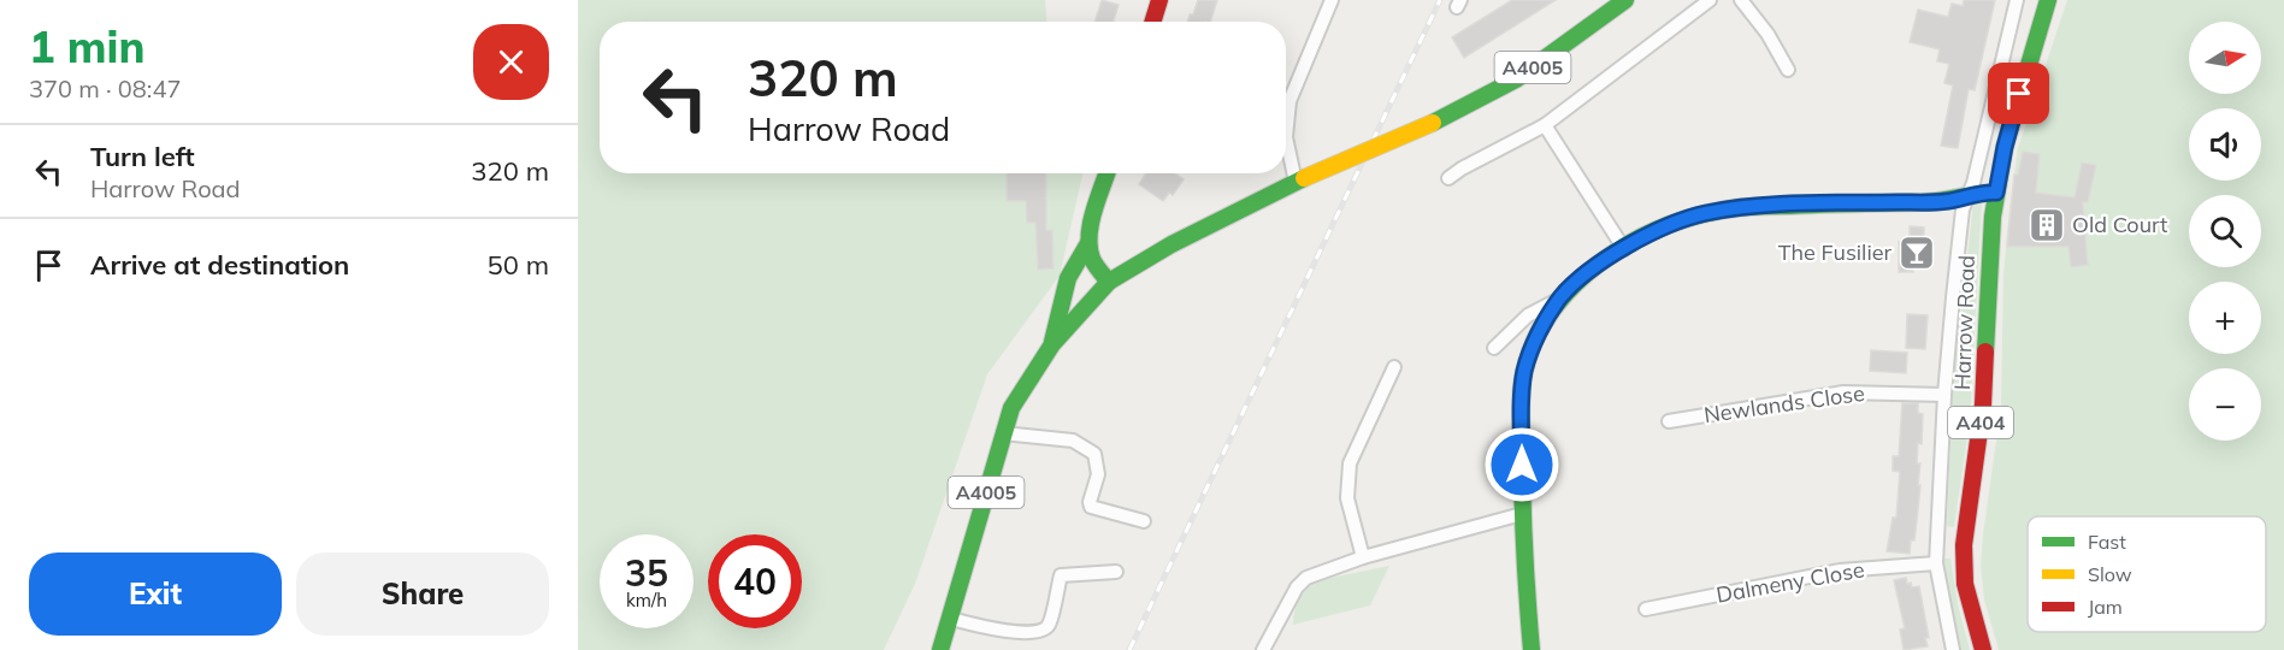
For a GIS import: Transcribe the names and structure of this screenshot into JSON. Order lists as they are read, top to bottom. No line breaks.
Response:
{"streets":{"main road":["A4005","Harrow Road","A404"],"street":["Newlands Close","Dalmeny Close"]},"crossings":[["Harrow Road","Newlands Close"],["Harrow Road","Dalmeny Close"]],"places":{"building":["Old Court"],"bar":["The Fusilier"]},"legend":["Fast","Slow","Jam"],"north":"right","page":{"heading":["1 min","370 m · 08:47"],"map_buttons":["+","−"],"turn":["320 m","Harrow Road"],"list":[{"name":"Turn left","note":"Harrow Road","value":"320 m"},{"name":"Arrive at destination","value":"50 m"}],"speed":"35 km/h","limit":"40","buttons":["Exit","Share"]}}
